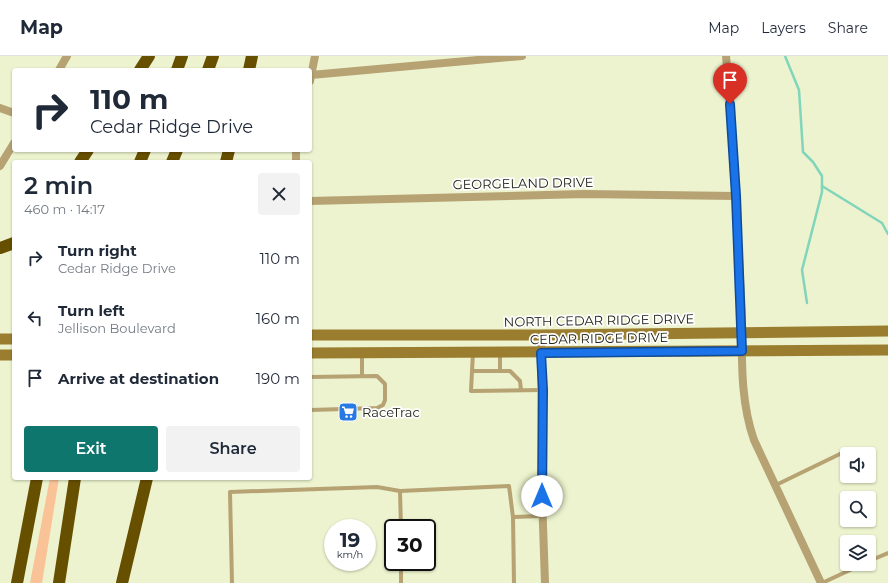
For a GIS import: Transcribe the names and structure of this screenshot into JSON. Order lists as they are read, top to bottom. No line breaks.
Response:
{"streets":{"main road":["NORTH CEDAR RIDGE DRIVE","CEDAR RIDGE DRIVE"],"street":["GEORGELAND DRIVE"]},"places":{"supermarket":["RaceTrac"]},"page":{"header":"Map","nav":["Map","Layers","Share"],"turn":["110 m","Cedar Ridge Drive"],"heading":["2 min","460 m · 14:17"],"list":[{"name":"Turn right","note":"Cedar Ridge Drive","value":"110 m"},{"name":"Turn left","note":"Jellison Boulevard","value":"160 m"},{"name":"Arrive at destination","value":"190 m"}],"buttons":["Exit","Share"],"speed":"19 km/h","limit":"30"}}
